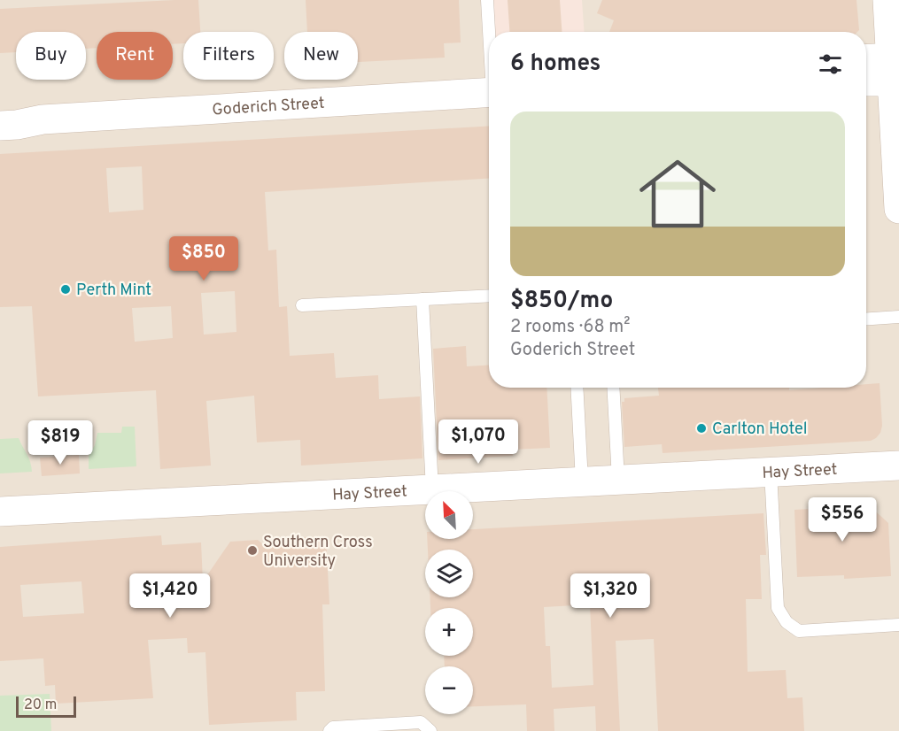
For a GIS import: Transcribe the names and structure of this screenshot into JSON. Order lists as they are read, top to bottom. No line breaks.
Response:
{"streets":{"main road":["Goderich Street","Hay Street"]},"places":["Perth Mint","Carlton Hotel","Southern Cross University"],"scale_bar":"20 m","north":"top left","page":{"chip":["Buy","Rent","Filters","New"],"heading":"6 homes","list":[{"name":"$850/mo","note":"2 rooms · 68 m² · Goderich Street"}],"price":["$850","$1,070","$819","$556","$1,420","$1,320"],"map_buttons":["+","−"],"scale":"20 m"}}
